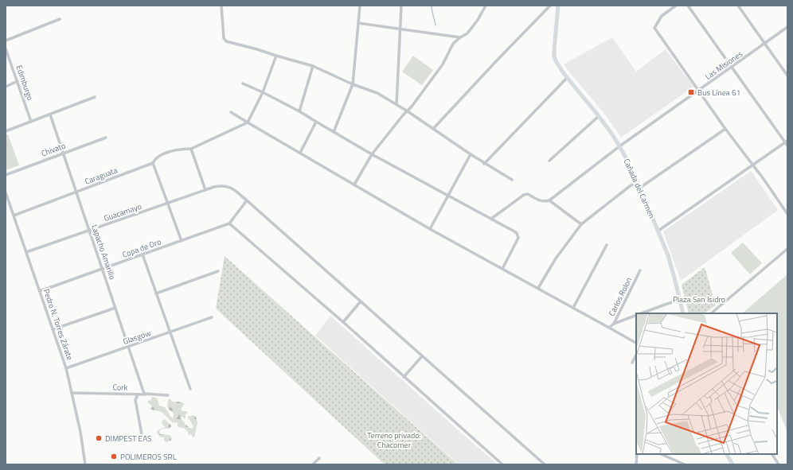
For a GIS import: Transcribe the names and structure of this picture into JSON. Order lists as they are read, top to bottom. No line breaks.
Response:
{"streets":{"street":["Las Misiones","Edimburgo","Chivato","Caraguata","Cañada del Carmen","Guacamayo","Copa de Oro","Lapacho Amarillo","Carlos Rolon","Pedro N. Torres Zárate","Glasgow","Cork"]},"crossings":[["Las Misiones","Cañada del Carmen"],["Chivato","Lapacho Amarillo"],["Caraguata","Lapacho Amarillo"],["Caraguata","Pedro N. Torres Zárate"],["Guacamayo","Lapacho Amarillo"],["Guacamayo","Pedro N. Torres Zárate"],["Copa de Oro","Lapacho Amarillo"],["Copa de Oro","Pedro N. Torres Zárate"],["Lapacho Amarillo","Glasgow"],["Lapacho Amarillo","Cork"],["Pedro N. Torres Zárate","Glasgow"],["Pedro N. Torres Zárate","Cork"]],"parks":["Plaza San Isidro","Terreno privado: Chacomer"],"places":{"transit":["Bus Línea 61"],"other":["DIMPEST EAS","POLIMEROS SRL"]}}
